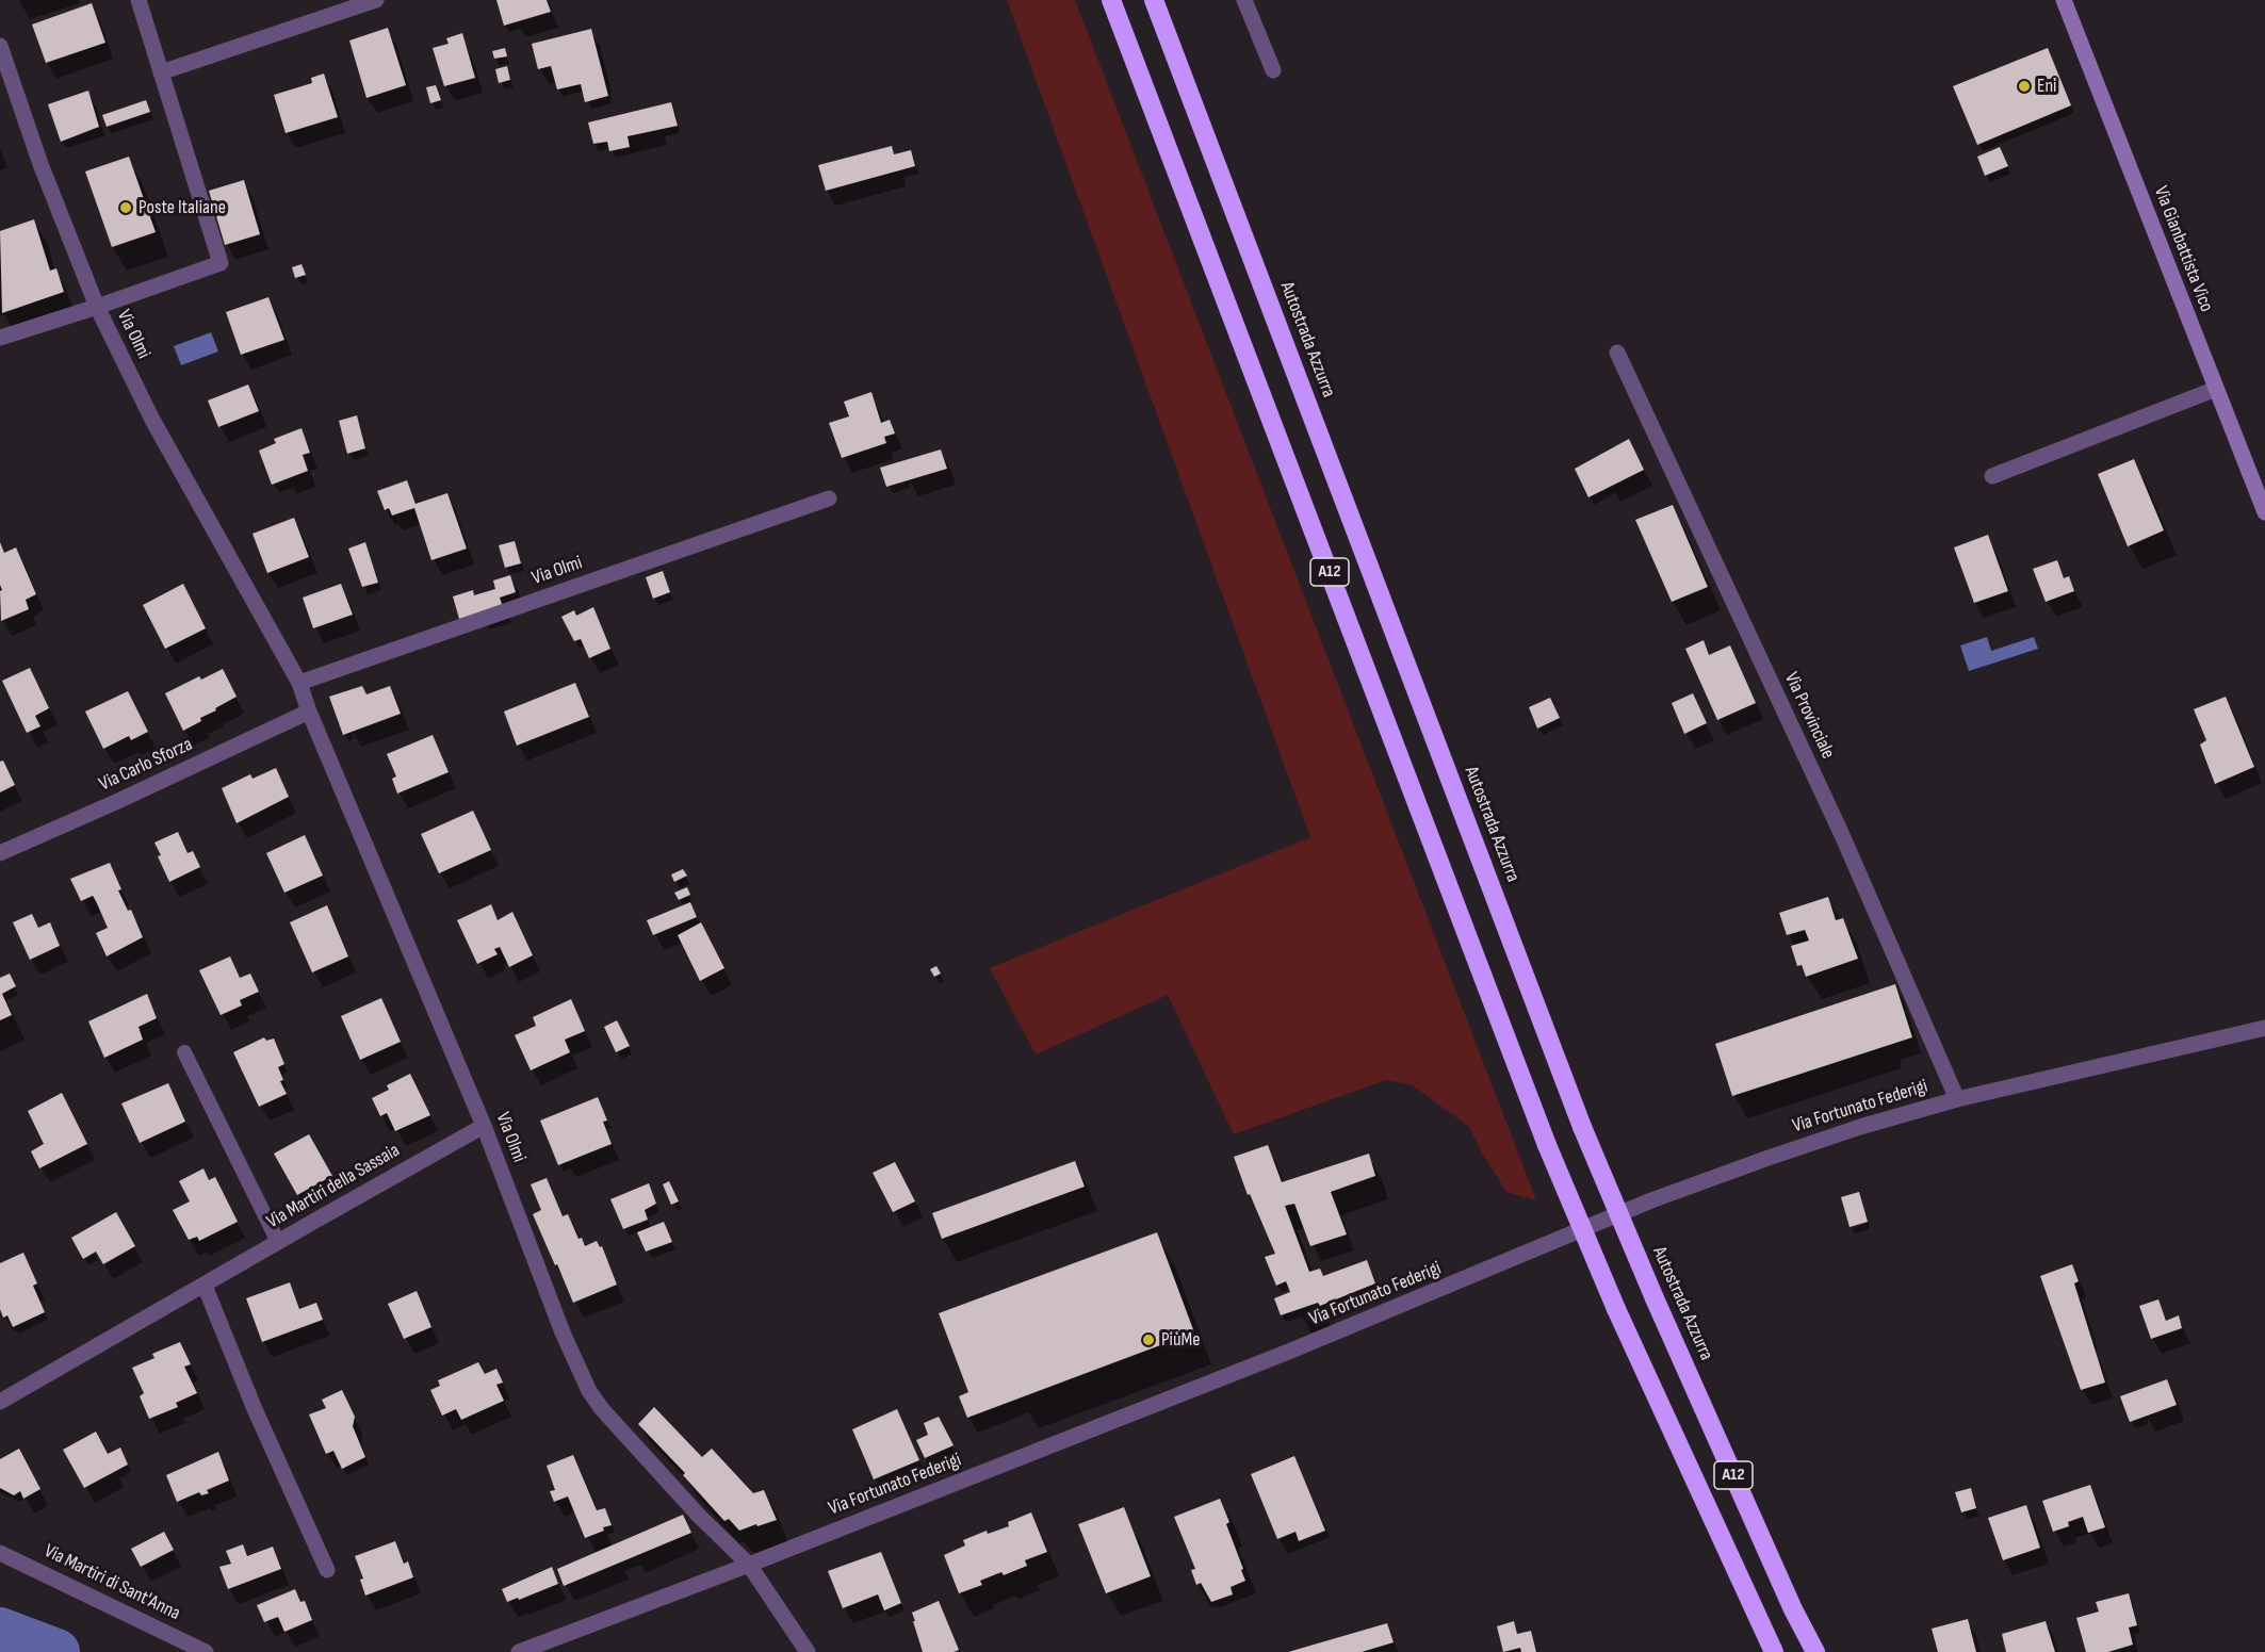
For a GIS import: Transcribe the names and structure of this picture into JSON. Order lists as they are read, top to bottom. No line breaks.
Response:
{"streets":{"highway":["Autostrada Azzurra","A12"],"main road":["Via Gianbattista Vico"],"street":["Via Olmi","Via Provinciale","Via Carlo Sforza","Via Fortunato Federigi","Via Martiri della Sassaia","Via Martiri di Sant'Anna"]},"crossings":[["Via Olmi","Via Carlo Sforza"],["Via Olmi","Via Fortunato Federigi"],["Via Olmi","Via Martiri della Sassaia"],["Via Provinciale","Via Fortunato Federigi"]],"places":["Eni","Poste Italiane","PiùMe"]}
